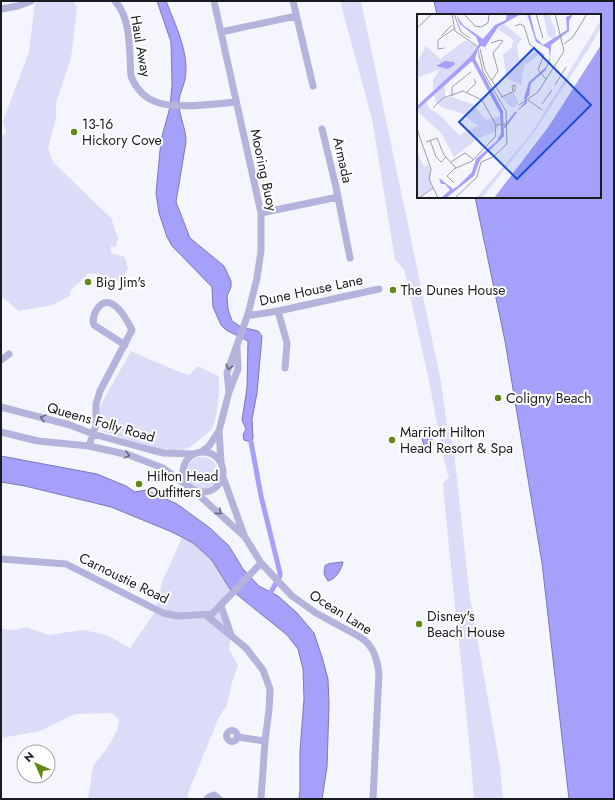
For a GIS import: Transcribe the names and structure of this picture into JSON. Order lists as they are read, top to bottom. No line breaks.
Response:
{"streets":{"street":["Haul Away","Armada","Mooring Buoy","Dune House Lane","Queens Folly Road","Carnoustie Road","Ocean Lane"]},"crossings":[["Haul Away","Mooring Buoy"],["Armada","Mooring Buoy"],["Mooring Buoy","Dune House Lane"],["Mooring Buoy","Queens Folly Road"],["Mooring Buoy","Ocean Lane"],["Queens Folly Road","Ocean Lane"],["Carnoustie Road","Ocean Lane"]],"places":["13-16 Hickory Cove","Big Jim's","The Dunes House","Coligny Beach","Marriott Hilton Head Resort & Spa","Hilton Head Outfitters","Disney's Beach House"],"north":"top left"}
